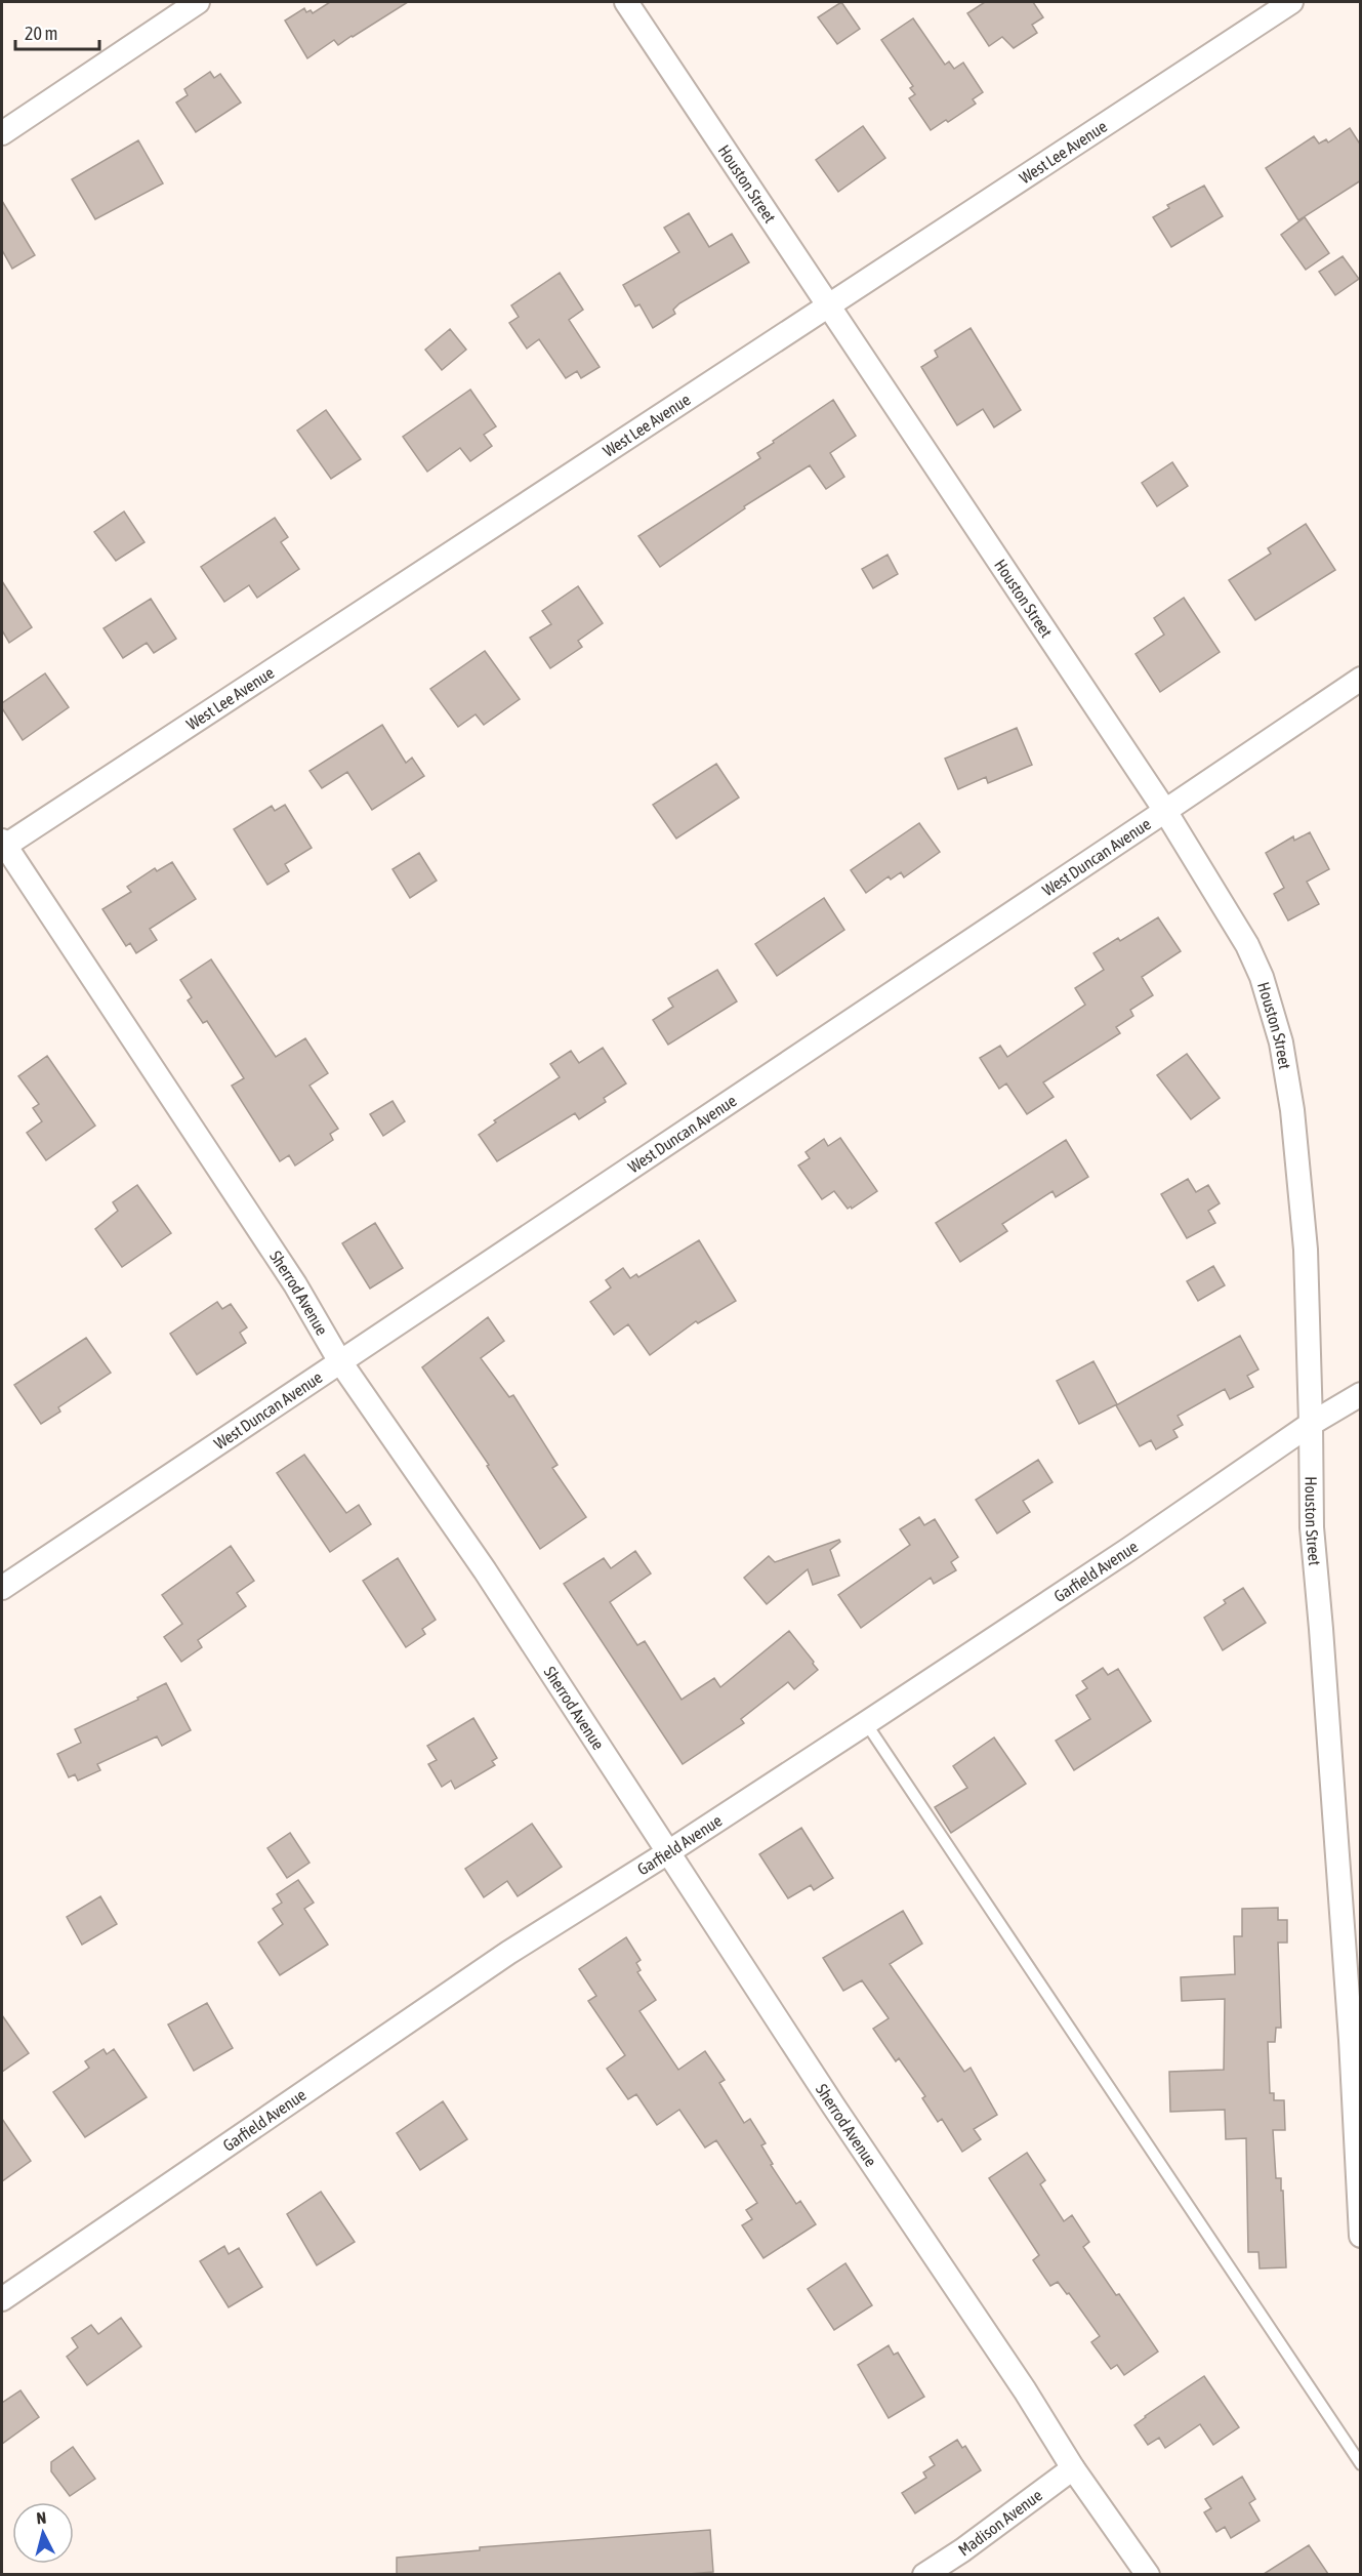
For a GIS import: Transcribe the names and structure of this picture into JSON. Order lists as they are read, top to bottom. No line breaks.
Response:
{"streets":{"street":["West Lee Avenue","Houston Street","West Duncan Avenue","Sherrod Avenue","Garfield Avenue","Madison Avenue"]},"crossings":[["West Lee Avenue","Houston Street"],["West Lee Avenue","Sherrod Avenue"],["Houston Street","West Duncan Avenue"],["Houston Street","Garfield Avenue"],["West Duncan Avenue","Sherrod Avenue"],["Sherrod Avenue","Garfield Avenue"],["Sherrod Avenue","Madison Avenue"]],"scale_bar":"20 m","north":"top"}
